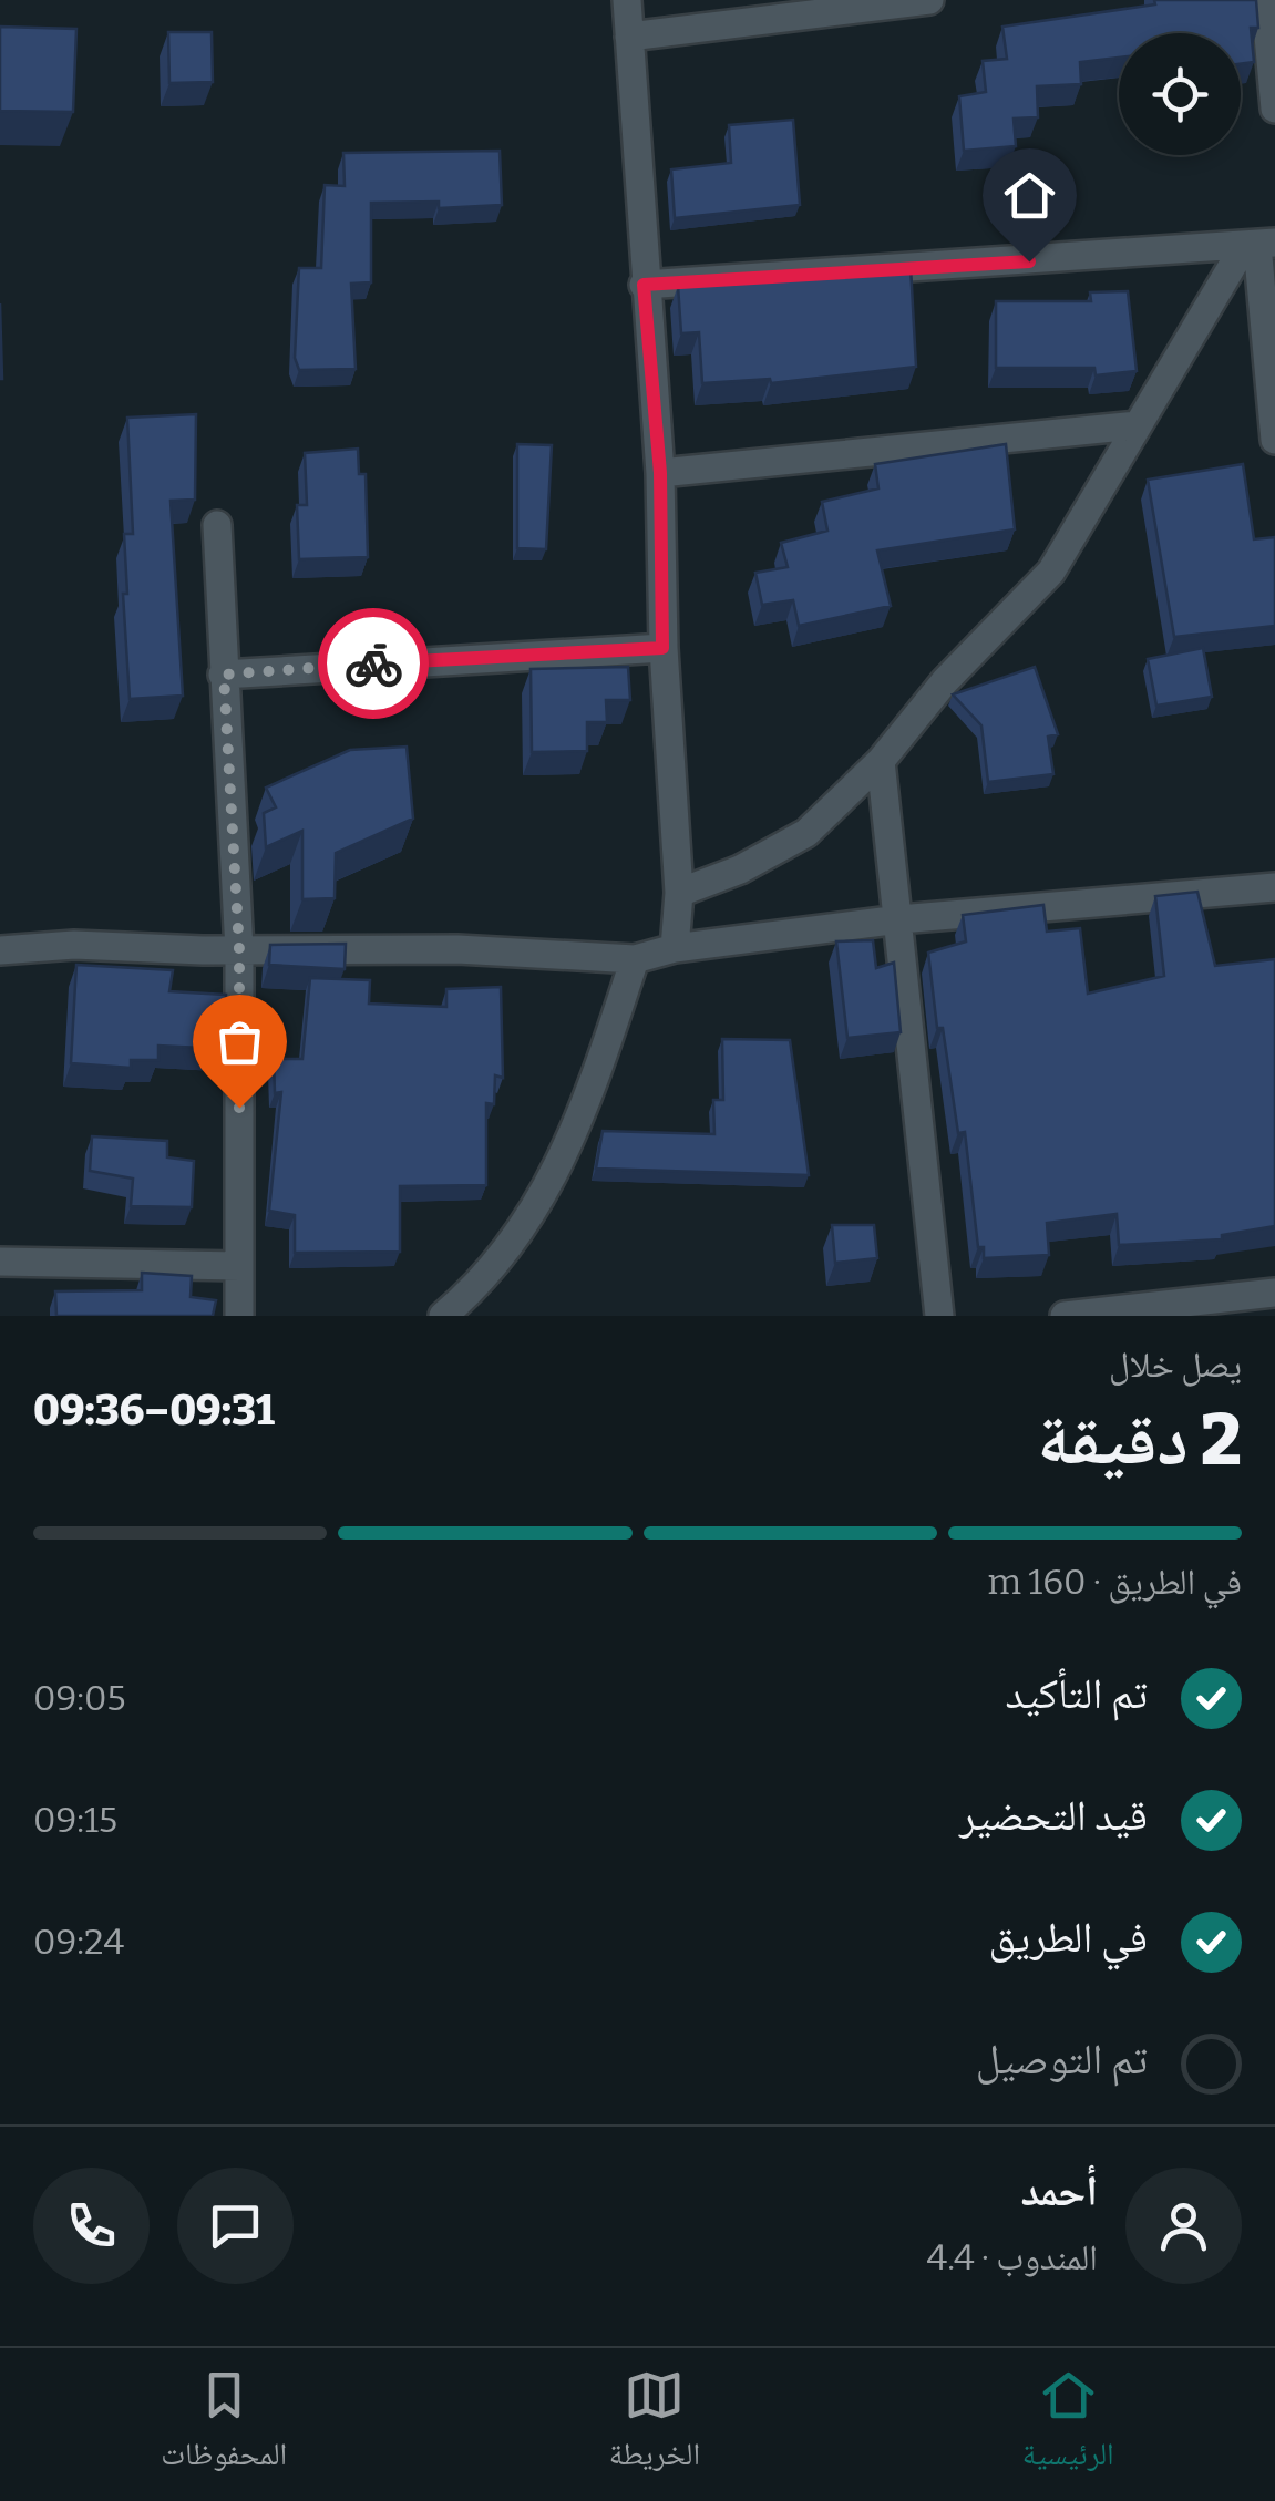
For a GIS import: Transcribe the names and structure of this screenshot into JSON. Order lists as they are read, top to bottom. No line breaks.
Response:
{"page":{"heading":["2 دقيقة","يصل خلال","09:31–09:36"],"panel":["أحمد","المندوب · 4.4"],"bar":"في الطريق · 160 m","list":[["تم التأكيد","09:05"],["قيد التحضير","09:15"],["في الطريق","09:24"],"تم التوصيل"],"tabs":["الرئيسية","الخريطة","المحفوظات"]}}
